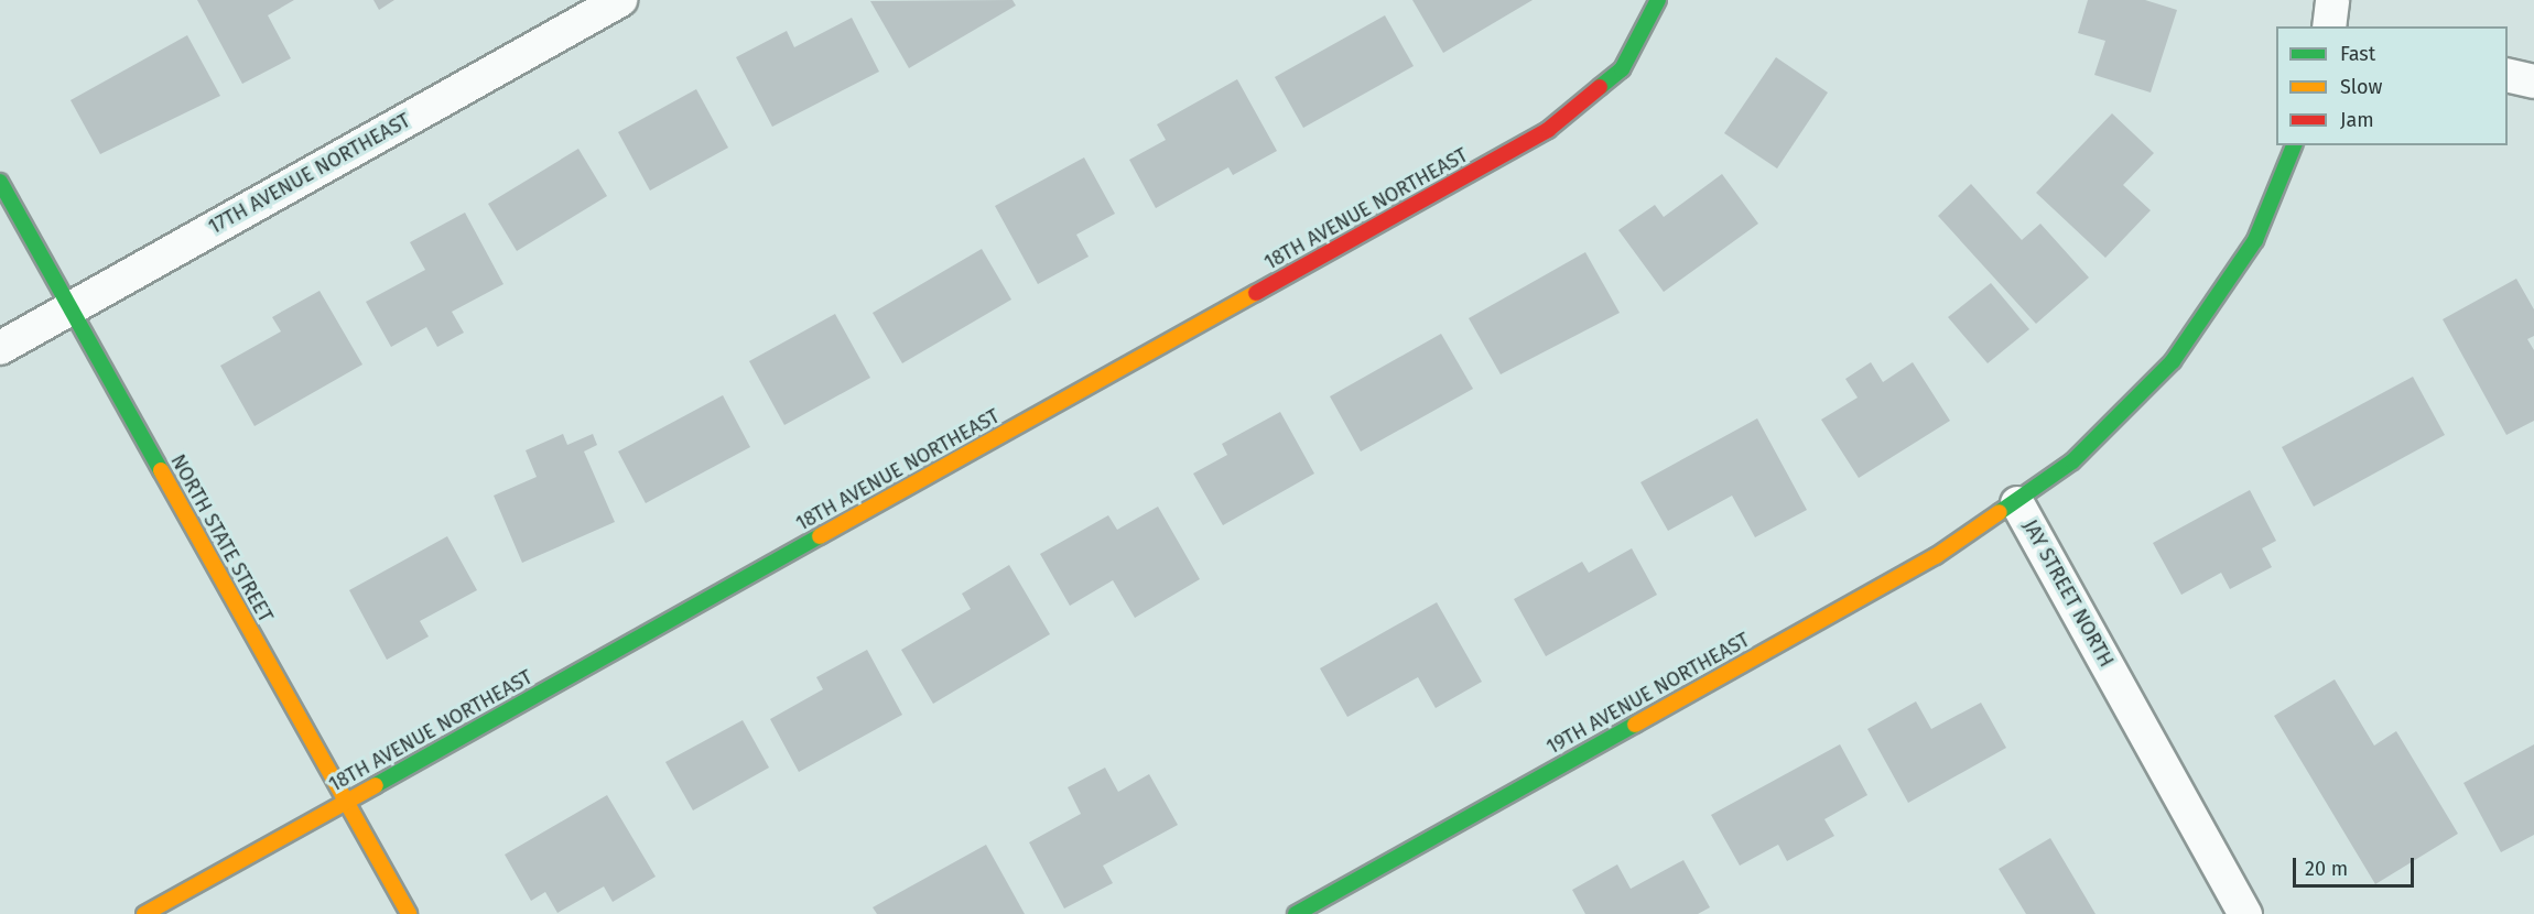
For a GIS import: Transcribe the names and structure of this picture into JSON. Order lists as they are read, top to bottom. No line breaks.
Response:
{"streets":{"street":["17TH AVENUE NORTHEAST","18TH AVENUE NORTHEAST","NORTH STATE STREET","JAY STREET NORTH","19TH AVENUE NORTHEAST"]},"crossings":[["17TH AVENUE NORTHEAST","NORTH STATE STREET"],["18TH AVENUE NORTHEAST","NORTH STATE STREET"],["JAY STREET NORTH","19TH AVENUE NORTHEAST"]],"legend":["Fast","Slow","Jam"],"scale_bar":"20 m"}
